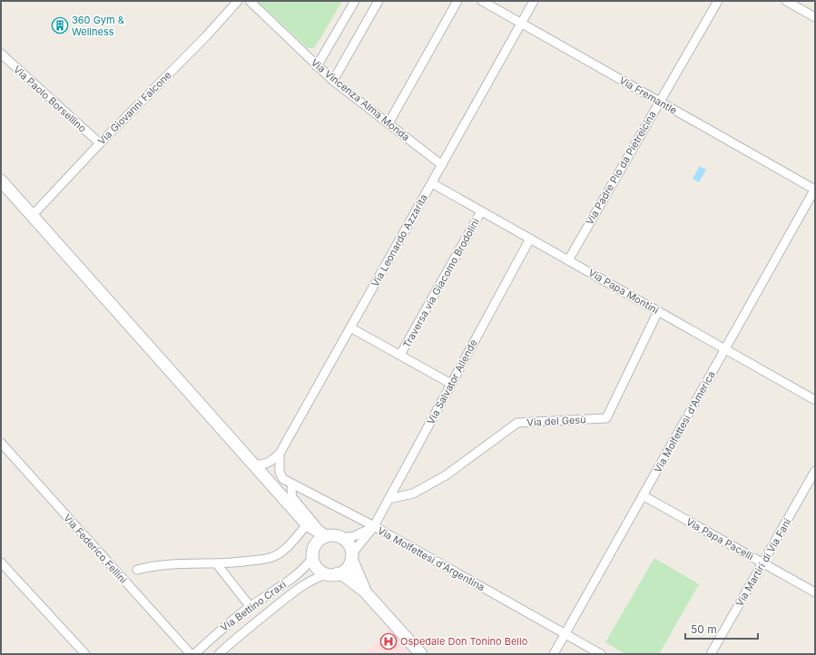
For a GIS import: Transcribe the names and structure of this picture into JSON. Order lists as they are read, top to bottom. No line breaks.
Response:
{"streets":{"street":["Via Fremantle","Via Paolo Borsellino","Via Vincenza Alma Monda","Via Giovanni Falcone","Via Padre Pio da Pietrelcina","Via Leonardo Azzarita","Traversa via Giacomo Brodolini","Via Papa Montini","Via Salvator Allende","Via del Gesù","Via Molfettesi d'America","Via Papa Pacelli","Via Federico Fellini","Via Molfettesi d'Argentina","Via Martiri di Via Fani","Via Bettino Craxi"]},"crossings":[["Via Fremantle","Via Padre Pio da Pietrelcina"],["Via Fremantle","Via Leonardo Azzarita"],["Via Fremantle","Via Molfettesi d'America"],["Via Paolo Borsellino","Via Giovanni Falcone"],["Via Vincenza Alma Monda","Via Leonardo Azzarita"],["Via Padre Pio da Pietrelcina","Via Papa Montini"],["Via Leonardo Azzarita","Via Papa Montini"],["Via Leonardo Azzarita","Via Molfettesi d'Argentina"],["Traversa via Giacomo Brodolini","Via Papa Montini"],["Via Papa Montini","Via Salvator Allende"],["Via Papa Montini","Via del Gesù"],["Via Papa Montini","Via Molfettesi d'America"],["Via Salvator Allende","Via del Gesù"],["Via Salvator Allende","Via Molfettesi d'Argentina"],["Via Salvator Allende","Via Bettino Craxi"],["Via Molfettesi d'America","Via Papa Pacelli"],["Via Molfettesi d'America","Via Molfettesi d'Argentina"],["Via Papa Pacelli","Via Martiri di Via Fani"]],"places":{"building":["360 Gym & Wellness"],"hospital":["Ospedale Don Tonino Bello"]},"scale_bar":"50 m"}
